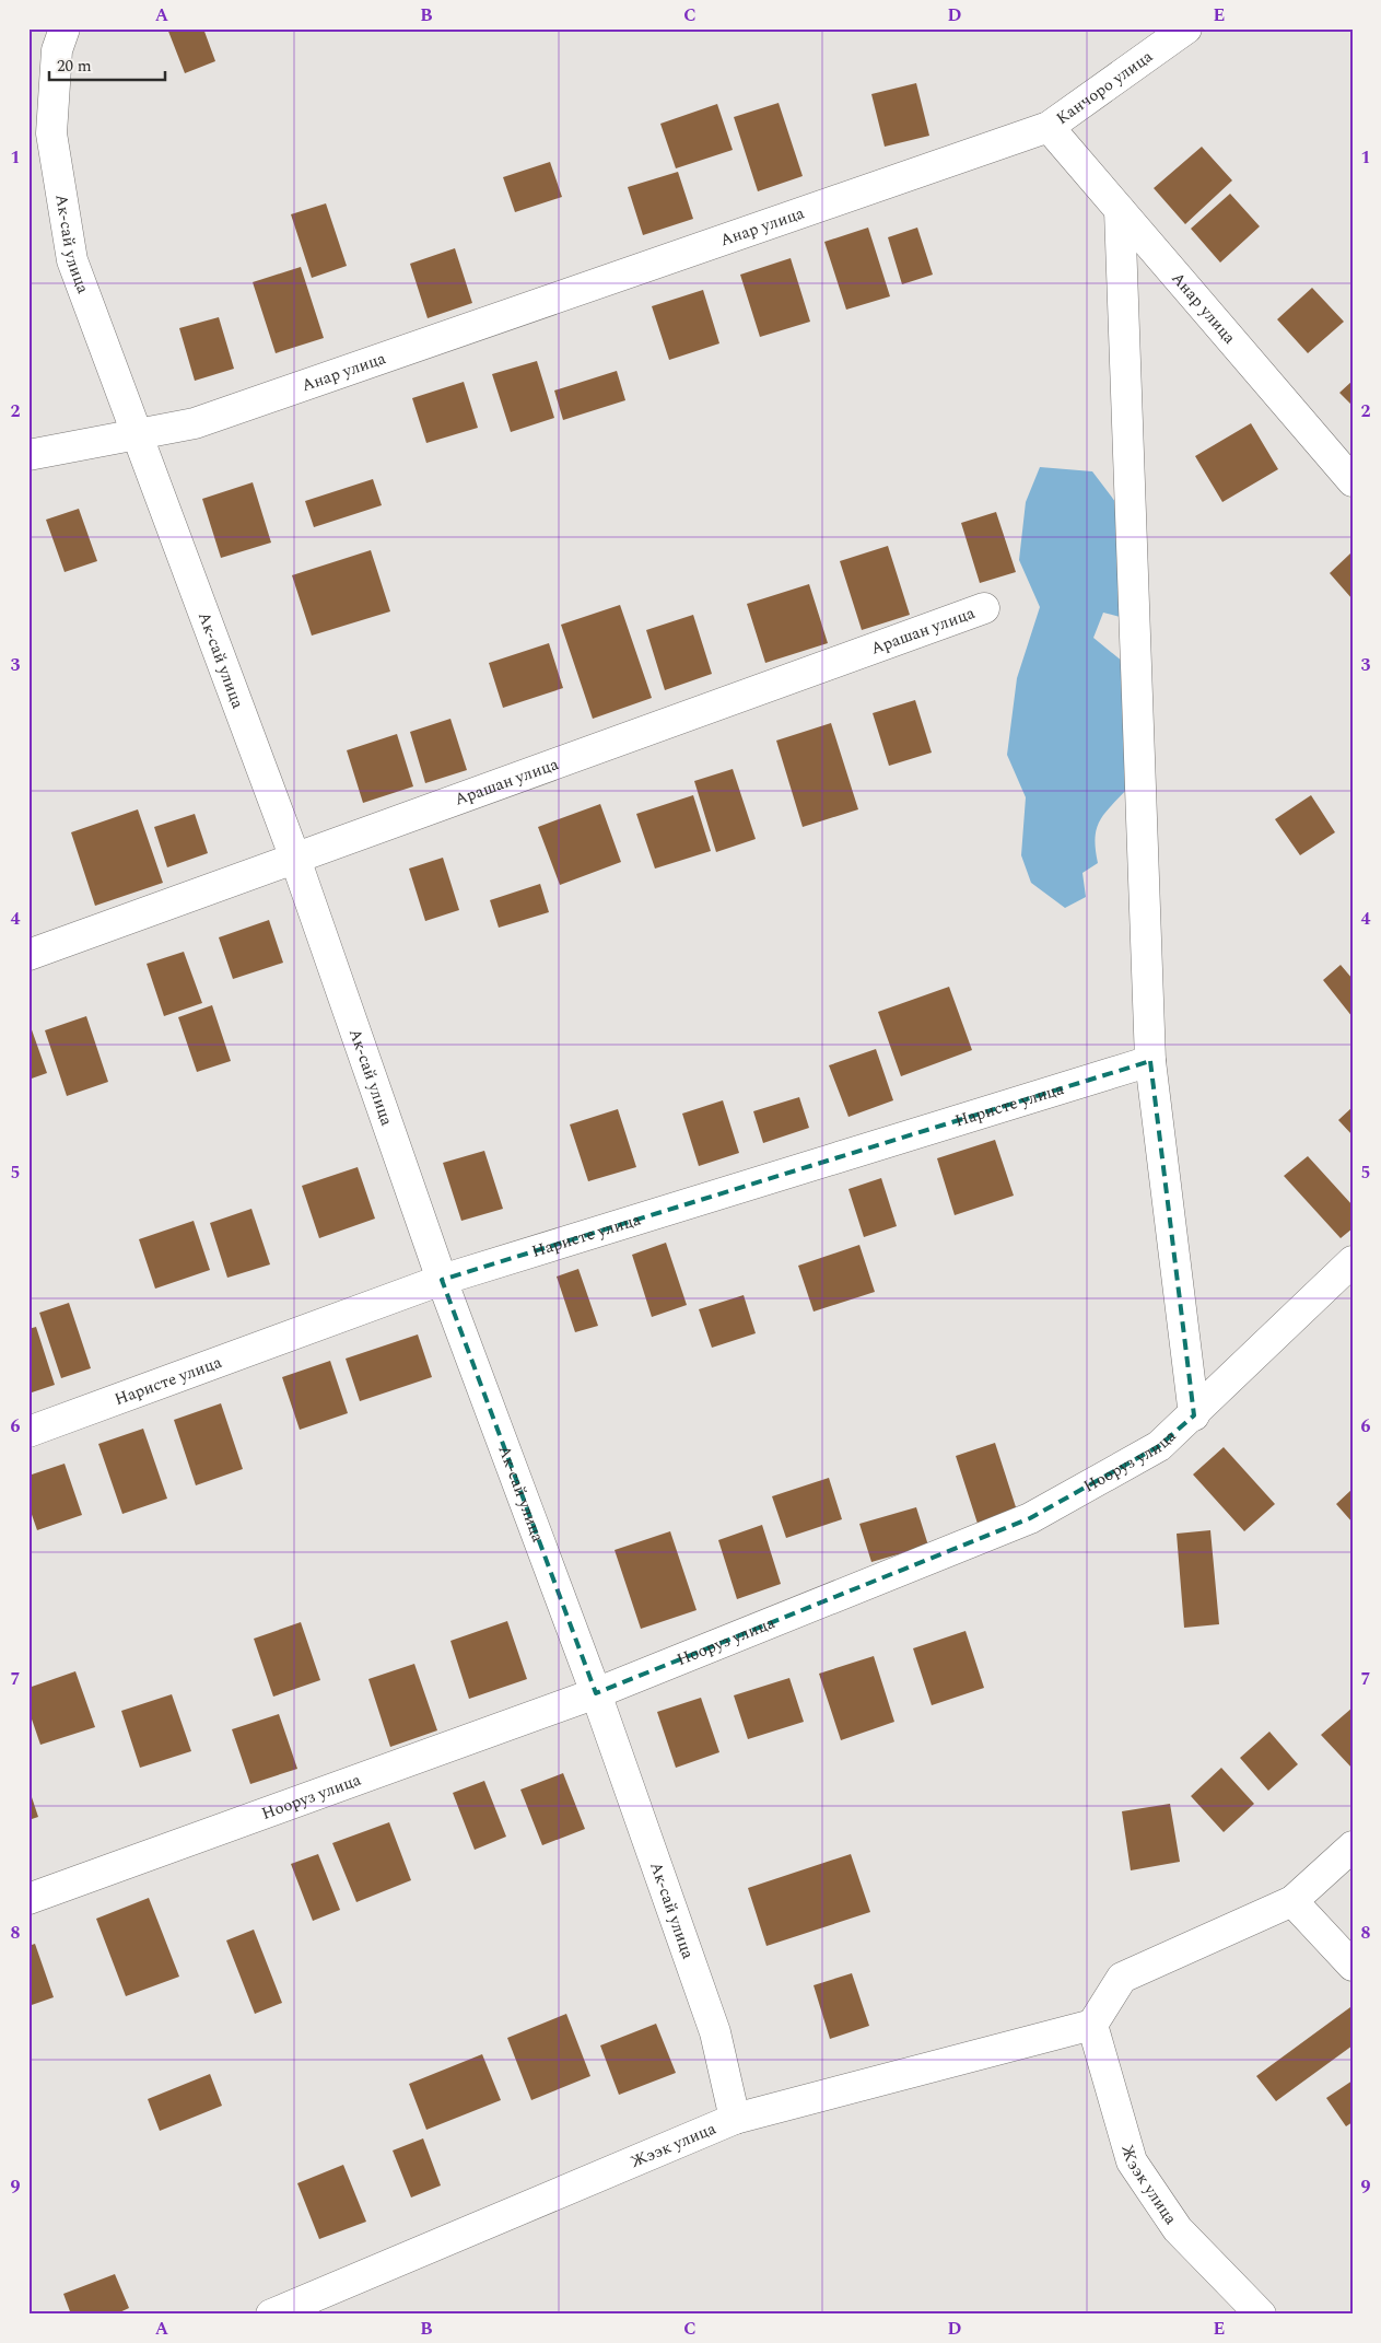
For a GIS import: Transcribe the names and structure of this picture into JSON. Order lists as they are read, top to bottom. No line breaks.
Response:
{"streets":{"street":["Канчоро улица","Анар улица","Ак-сай улица","Арашан улица","Наристе улица","Нооруз улица","Жээк улица"]},"crossings":[["Канчоро улица","Анар улица"],["Анар улица","Ак-сай улица"],["Ак-сай улица","Арашан улица"],["Ак-сай улица","Наристе улица"],["Ак-сай улица","Нооруз улица"],["Ак-сай улица","Жээк улица"]],"scale_bar":"20 m","grid":{"columns":["A","B","C","D","E"],"rows":["1","2","3","4","5","6","7","8","9"]}}
